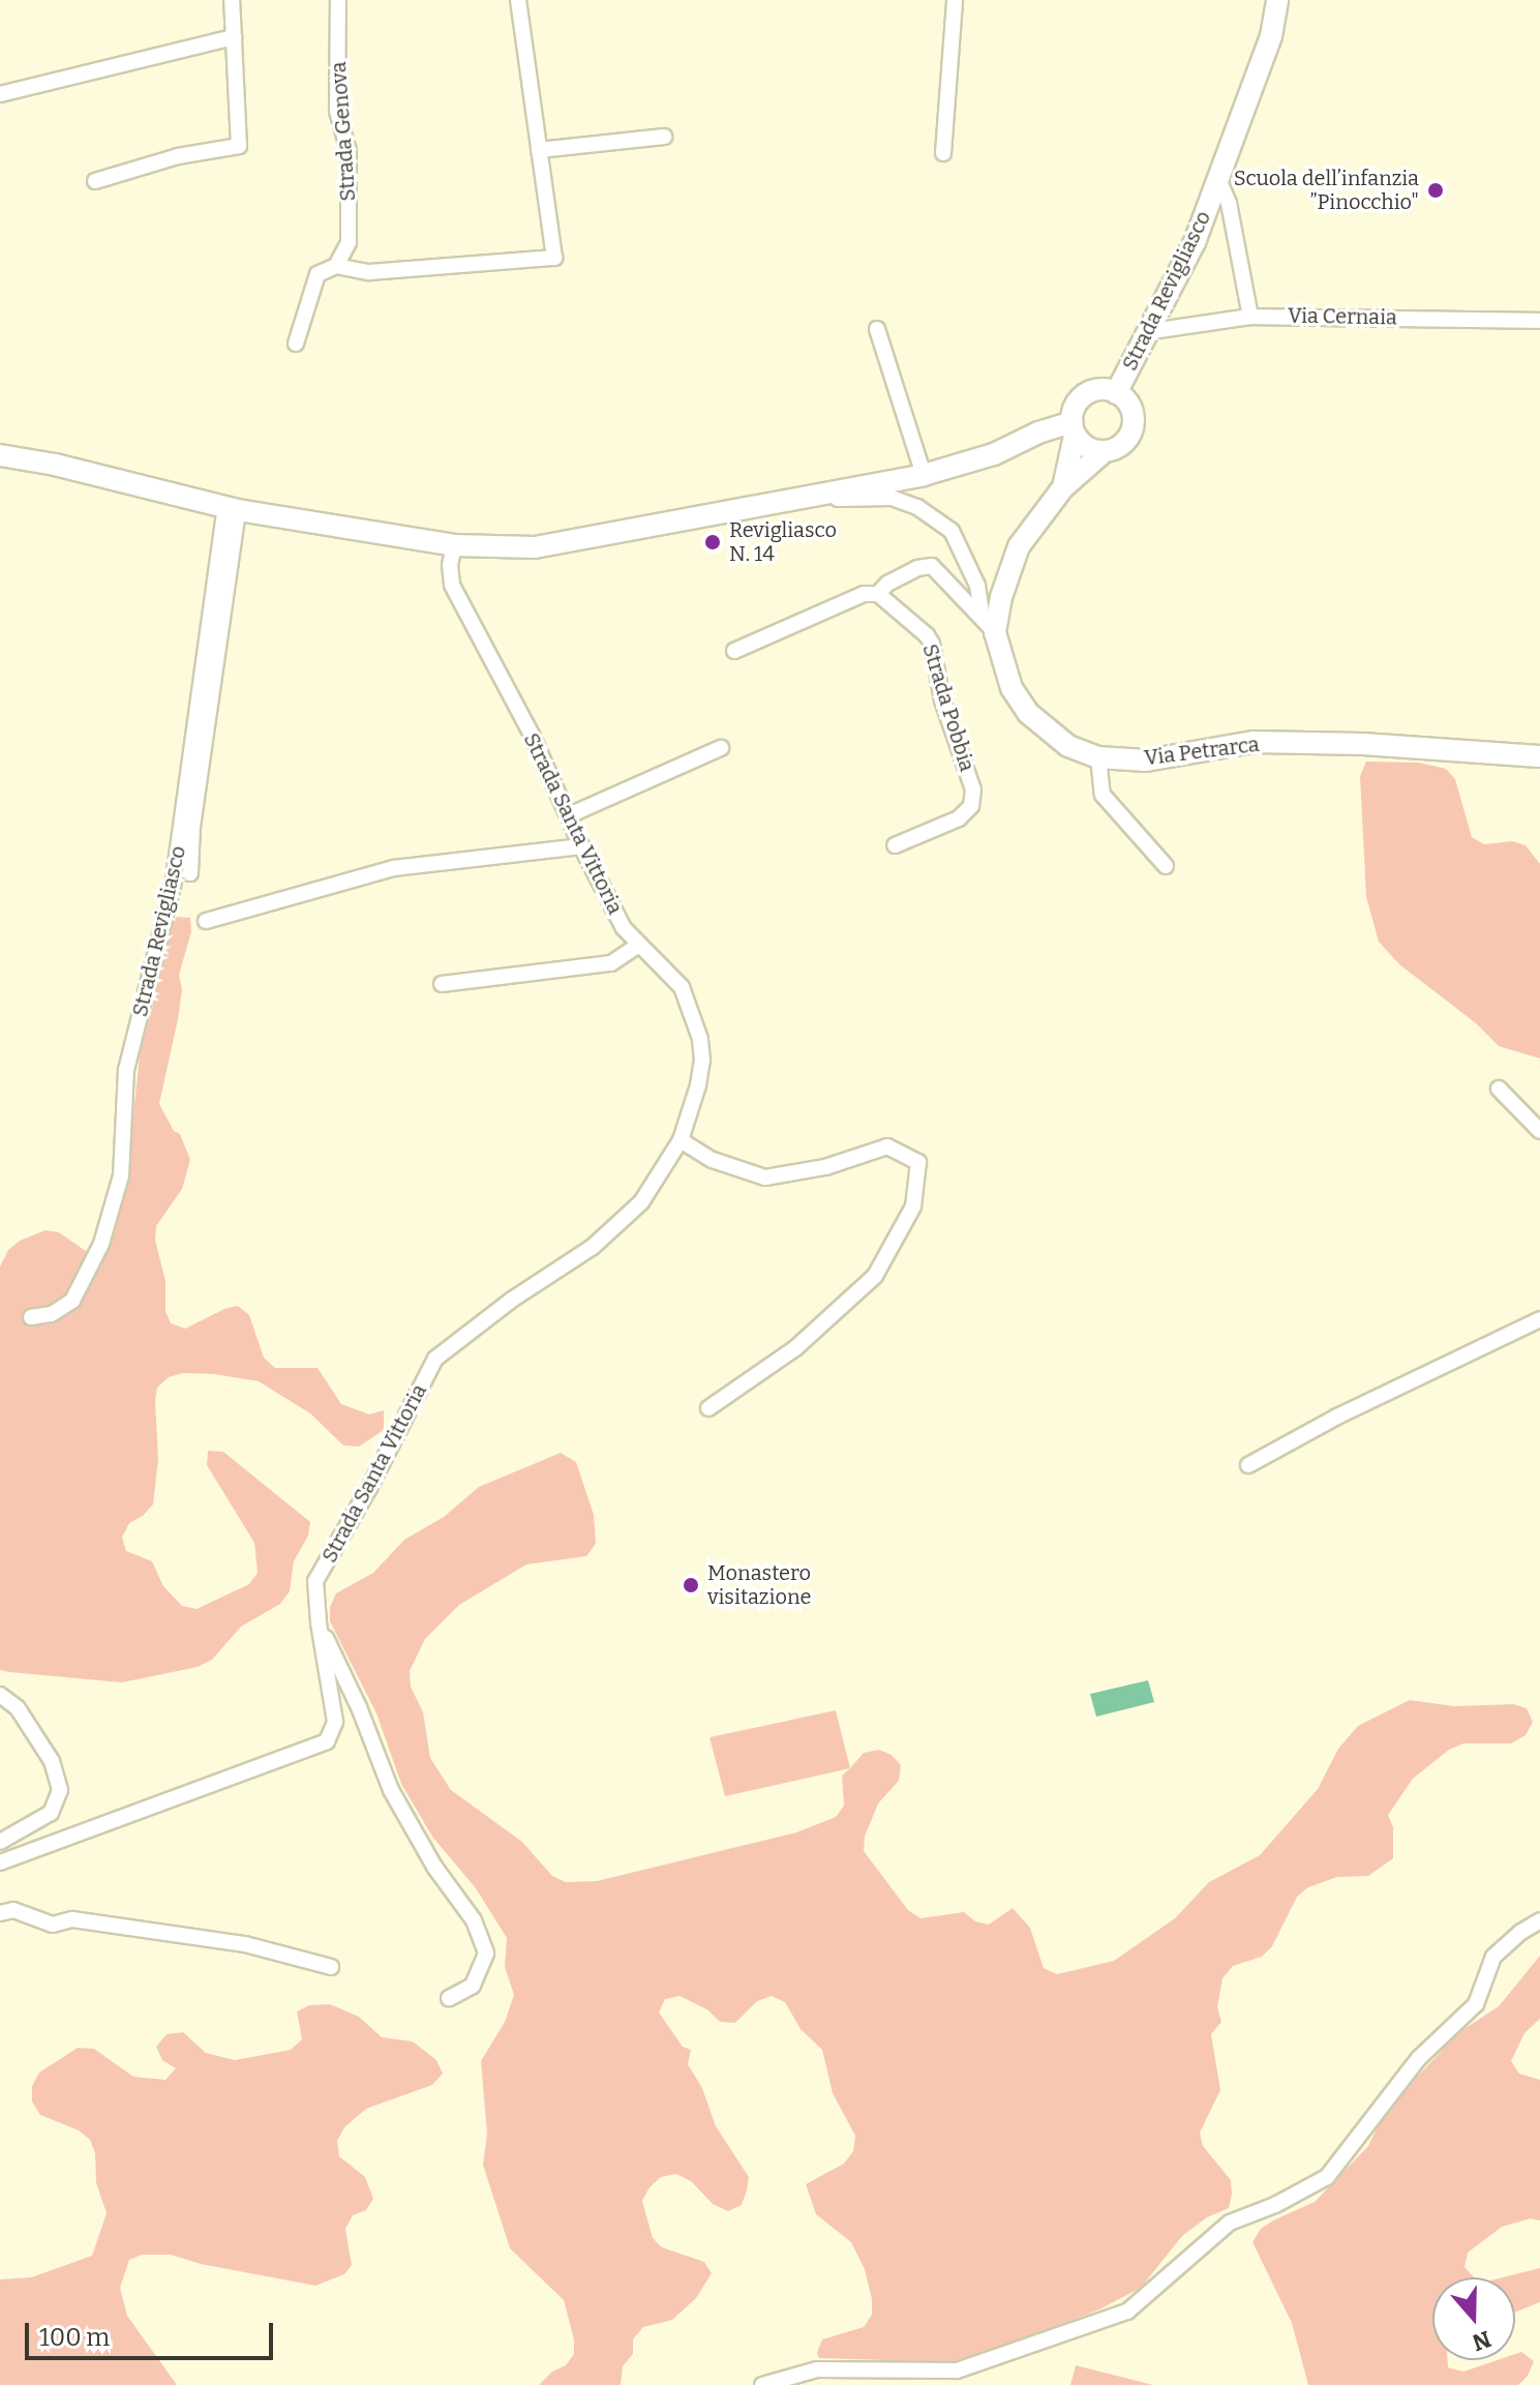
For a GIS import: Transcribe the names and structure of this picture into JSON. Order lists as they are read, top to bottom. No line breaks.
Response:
{"streets":{"street":["Strada Genova","Strada Revigliasco","Via Cernaia","Strada Pobbia","Via Petrarca","Strada Santa Vittoria"]},"crossings":[["Strada Revigliasco","Via Cernaia"],["Strada Revigliasco","Via Petrarca"]],"places":["Scuola dell’infanzia ”Pinocchio\"","Revigliasco N. 14","Monastero visitazione"],"scale_bar":"100 m","north":"bottom"}
